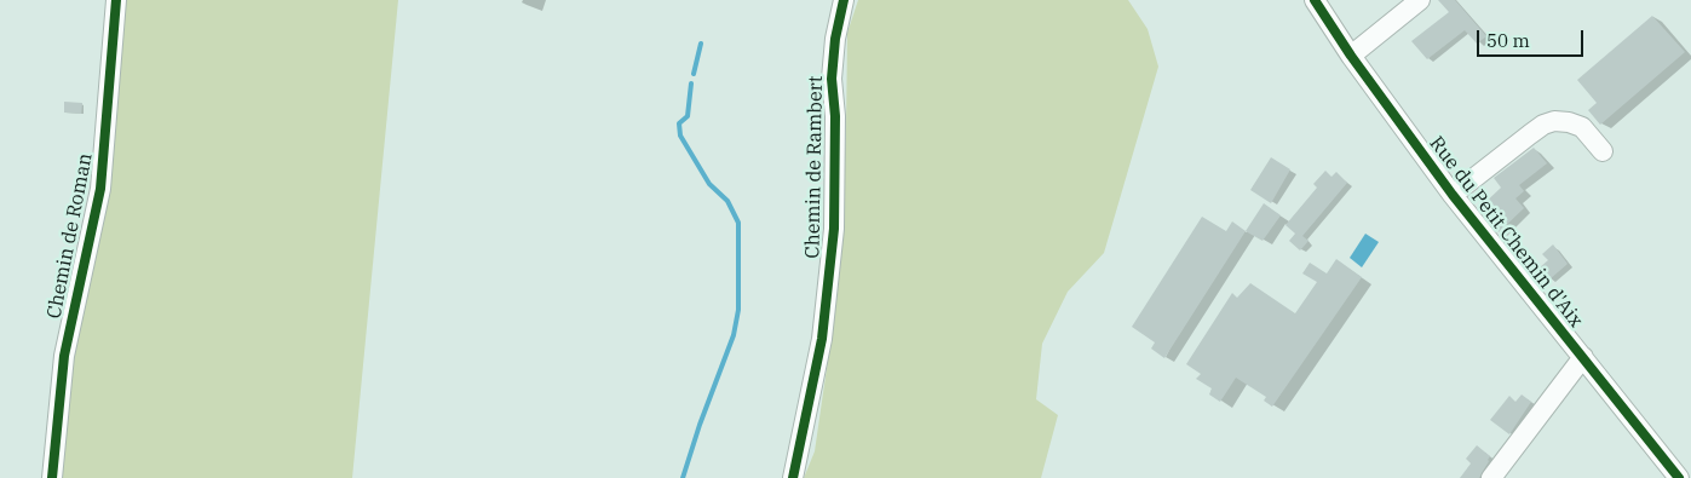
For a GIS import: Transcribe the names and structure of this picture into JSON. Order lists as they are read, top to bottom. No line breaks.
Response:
{"streets":{"street":["Chemin de Rambert","Rue du Petit Chemin d'Aix","Chemin de Roman"]},"scale_bar":"50 m"}
